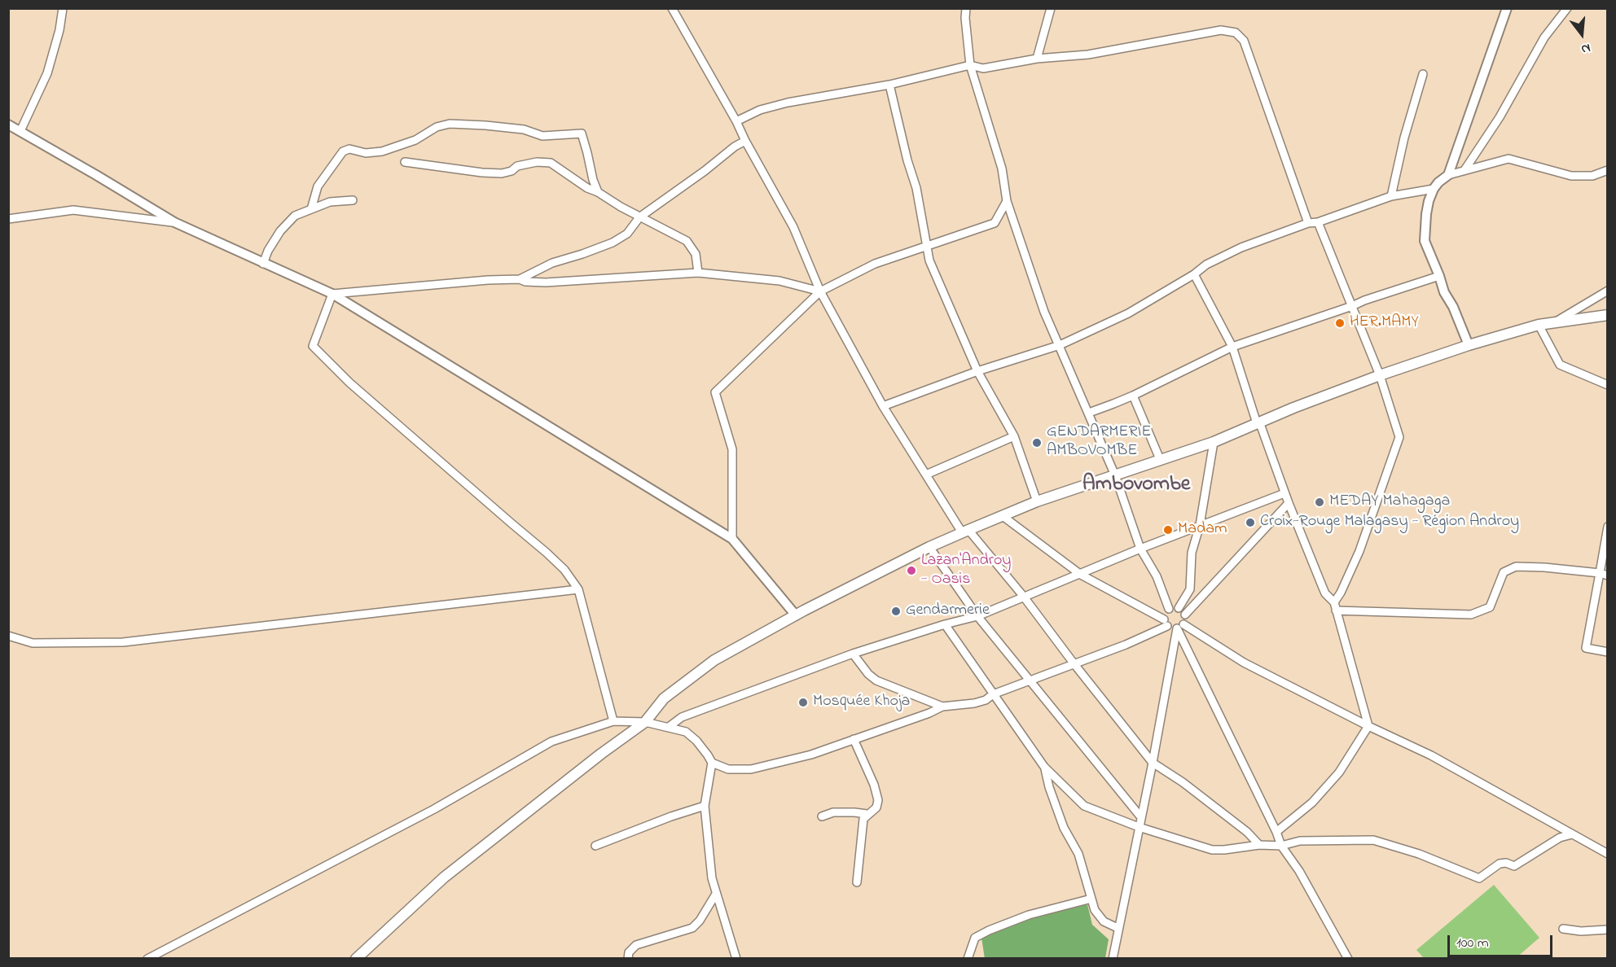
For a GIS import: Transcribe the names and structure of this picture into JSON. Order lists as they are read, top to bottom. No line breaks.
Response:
{"districts":["Ambovombe"],"places":["HER.MAMY","GENDARMERIE AMBOVOMBE","MEDAY Mahagaga","Croix-Rouge Malagasy - Région Androy","Madam","Lazan'Androy - Oasis","Gendarmerie","Mosquée Khoja"],"scale_bar":"100 m","north":"bottom"}
